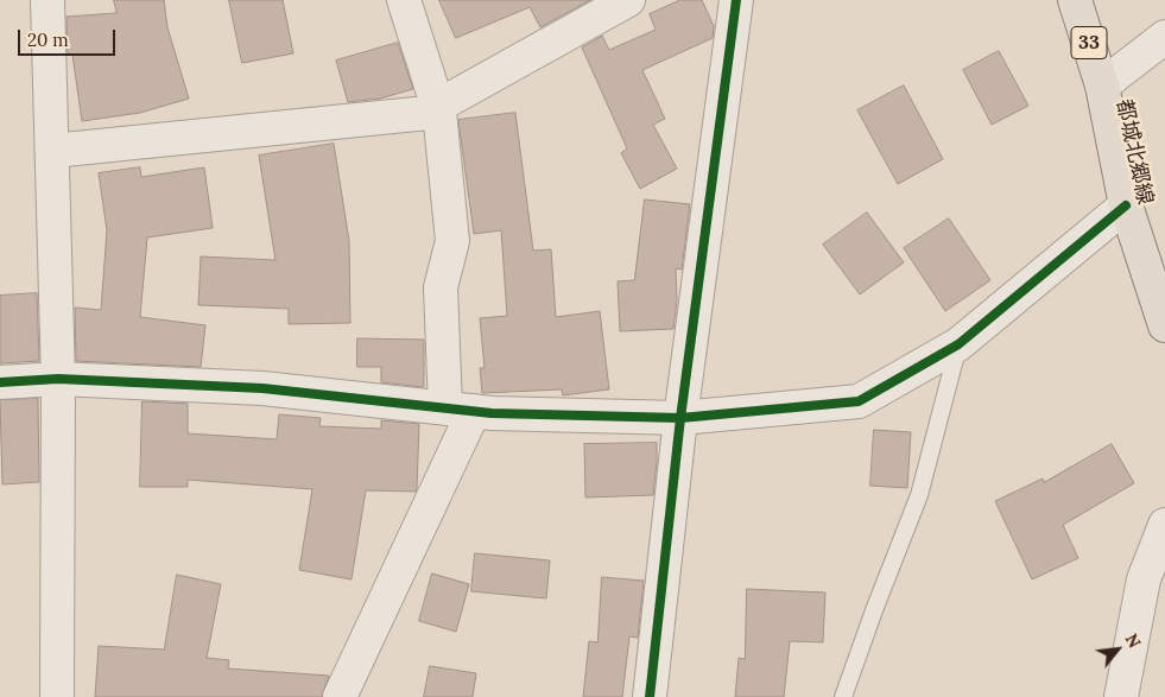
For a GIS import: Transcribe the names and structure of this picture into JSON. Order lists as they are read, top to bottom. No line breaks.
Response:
{"streets":{"main road":["33","都城北郷線"]},"scale_bar":"20 m","north":"top right"}
